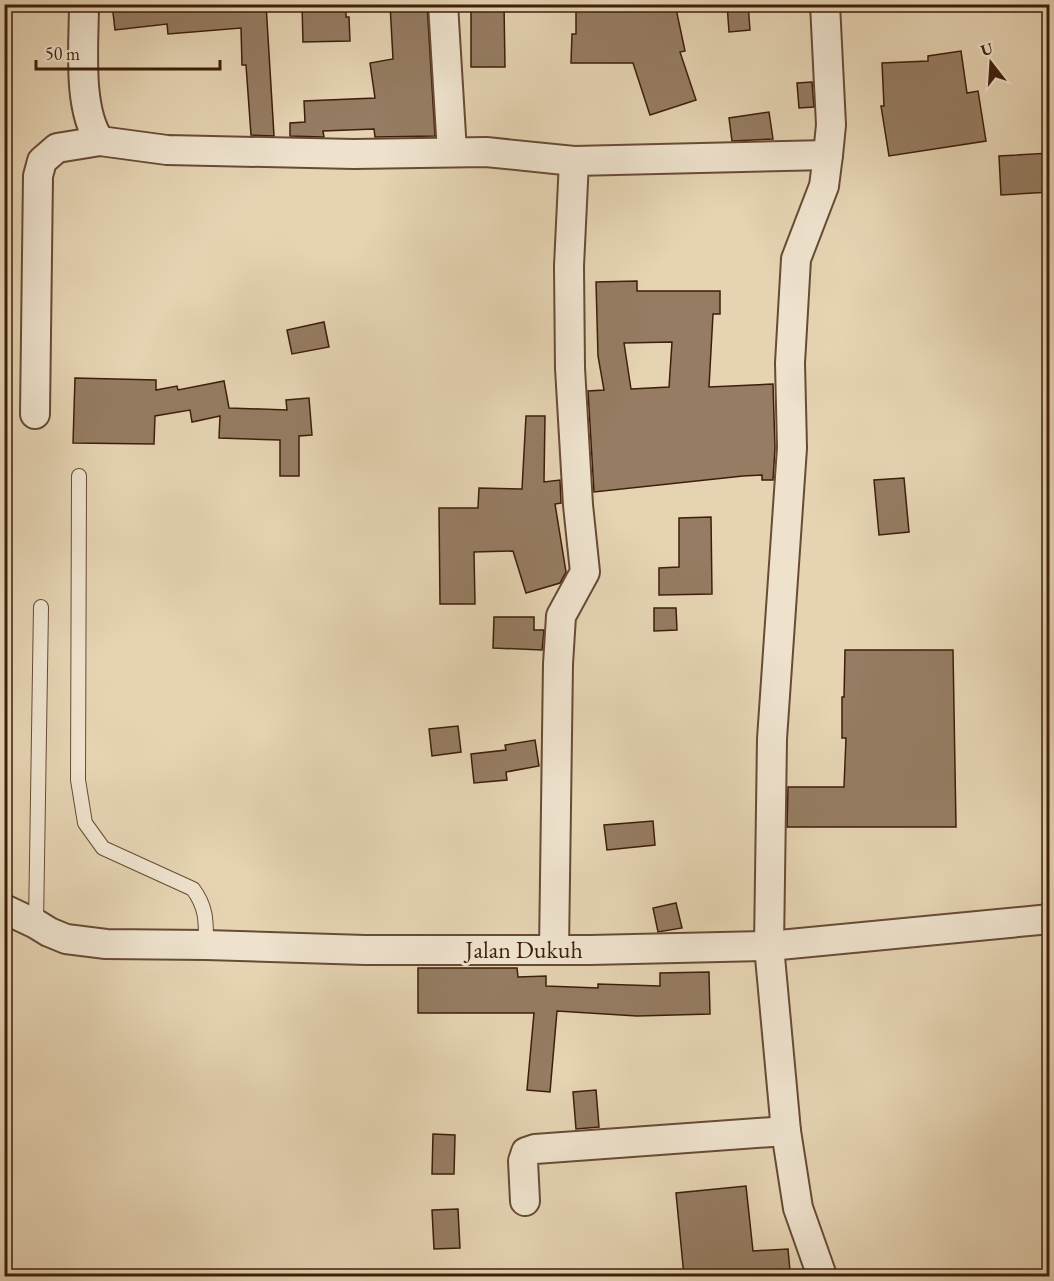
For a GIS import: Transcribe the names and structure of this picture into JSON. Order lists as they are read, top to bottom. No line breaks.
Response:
{"streets":{"street":["Jalan Dukuh"]},"scale_bar":"50 m","north":"top"}
